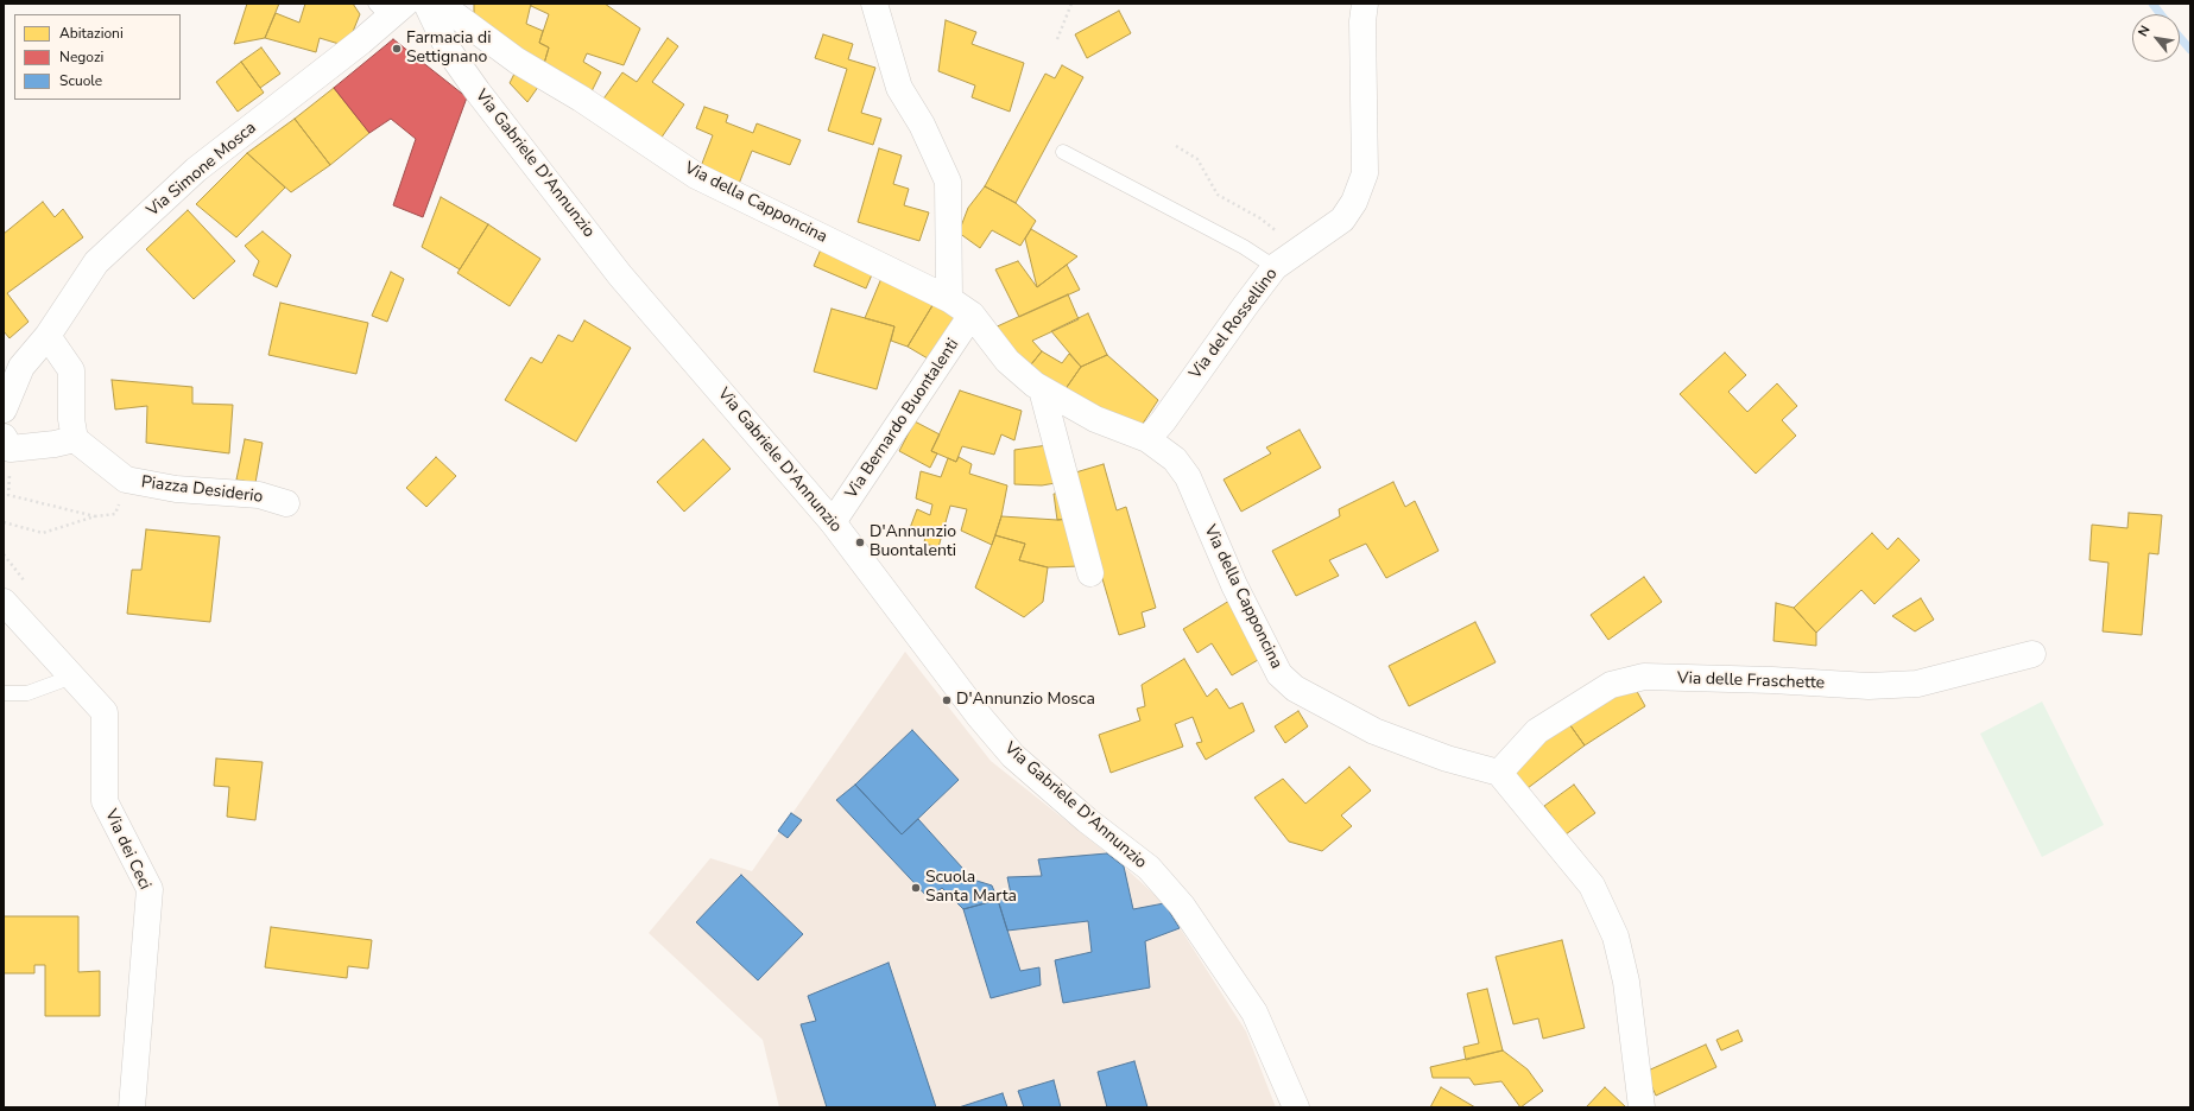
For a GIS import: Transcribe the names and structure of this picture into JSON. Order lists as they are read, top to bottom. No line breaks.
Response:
{"streets":{"street":["Via Gabriele D'Annunzio","Via Simone Mosca","Via della Capponcina","Via del Rossellino","Via Bernardo Buontalenti","Piazza Desiderio","Via delle Fraschette","Via dei Ceci"]},"crossings":[["Via Gabriele D'Annunzio","Via Bernardo Buontalenti"],["Via della Capponcina","Via del Rossellino"],["Via della Capponcina","Via Bernardo Buontalenti"],["Via della Capponcina","Via delle Fraschette"]],"places":["Farmacia di Settignano","D'Annunzio Buontalenti","D'Annunzio Mosca","Scuola Santa Marta"],"legend":["Abitazioni","Negozi","Scuole"],"north":"top left"}
